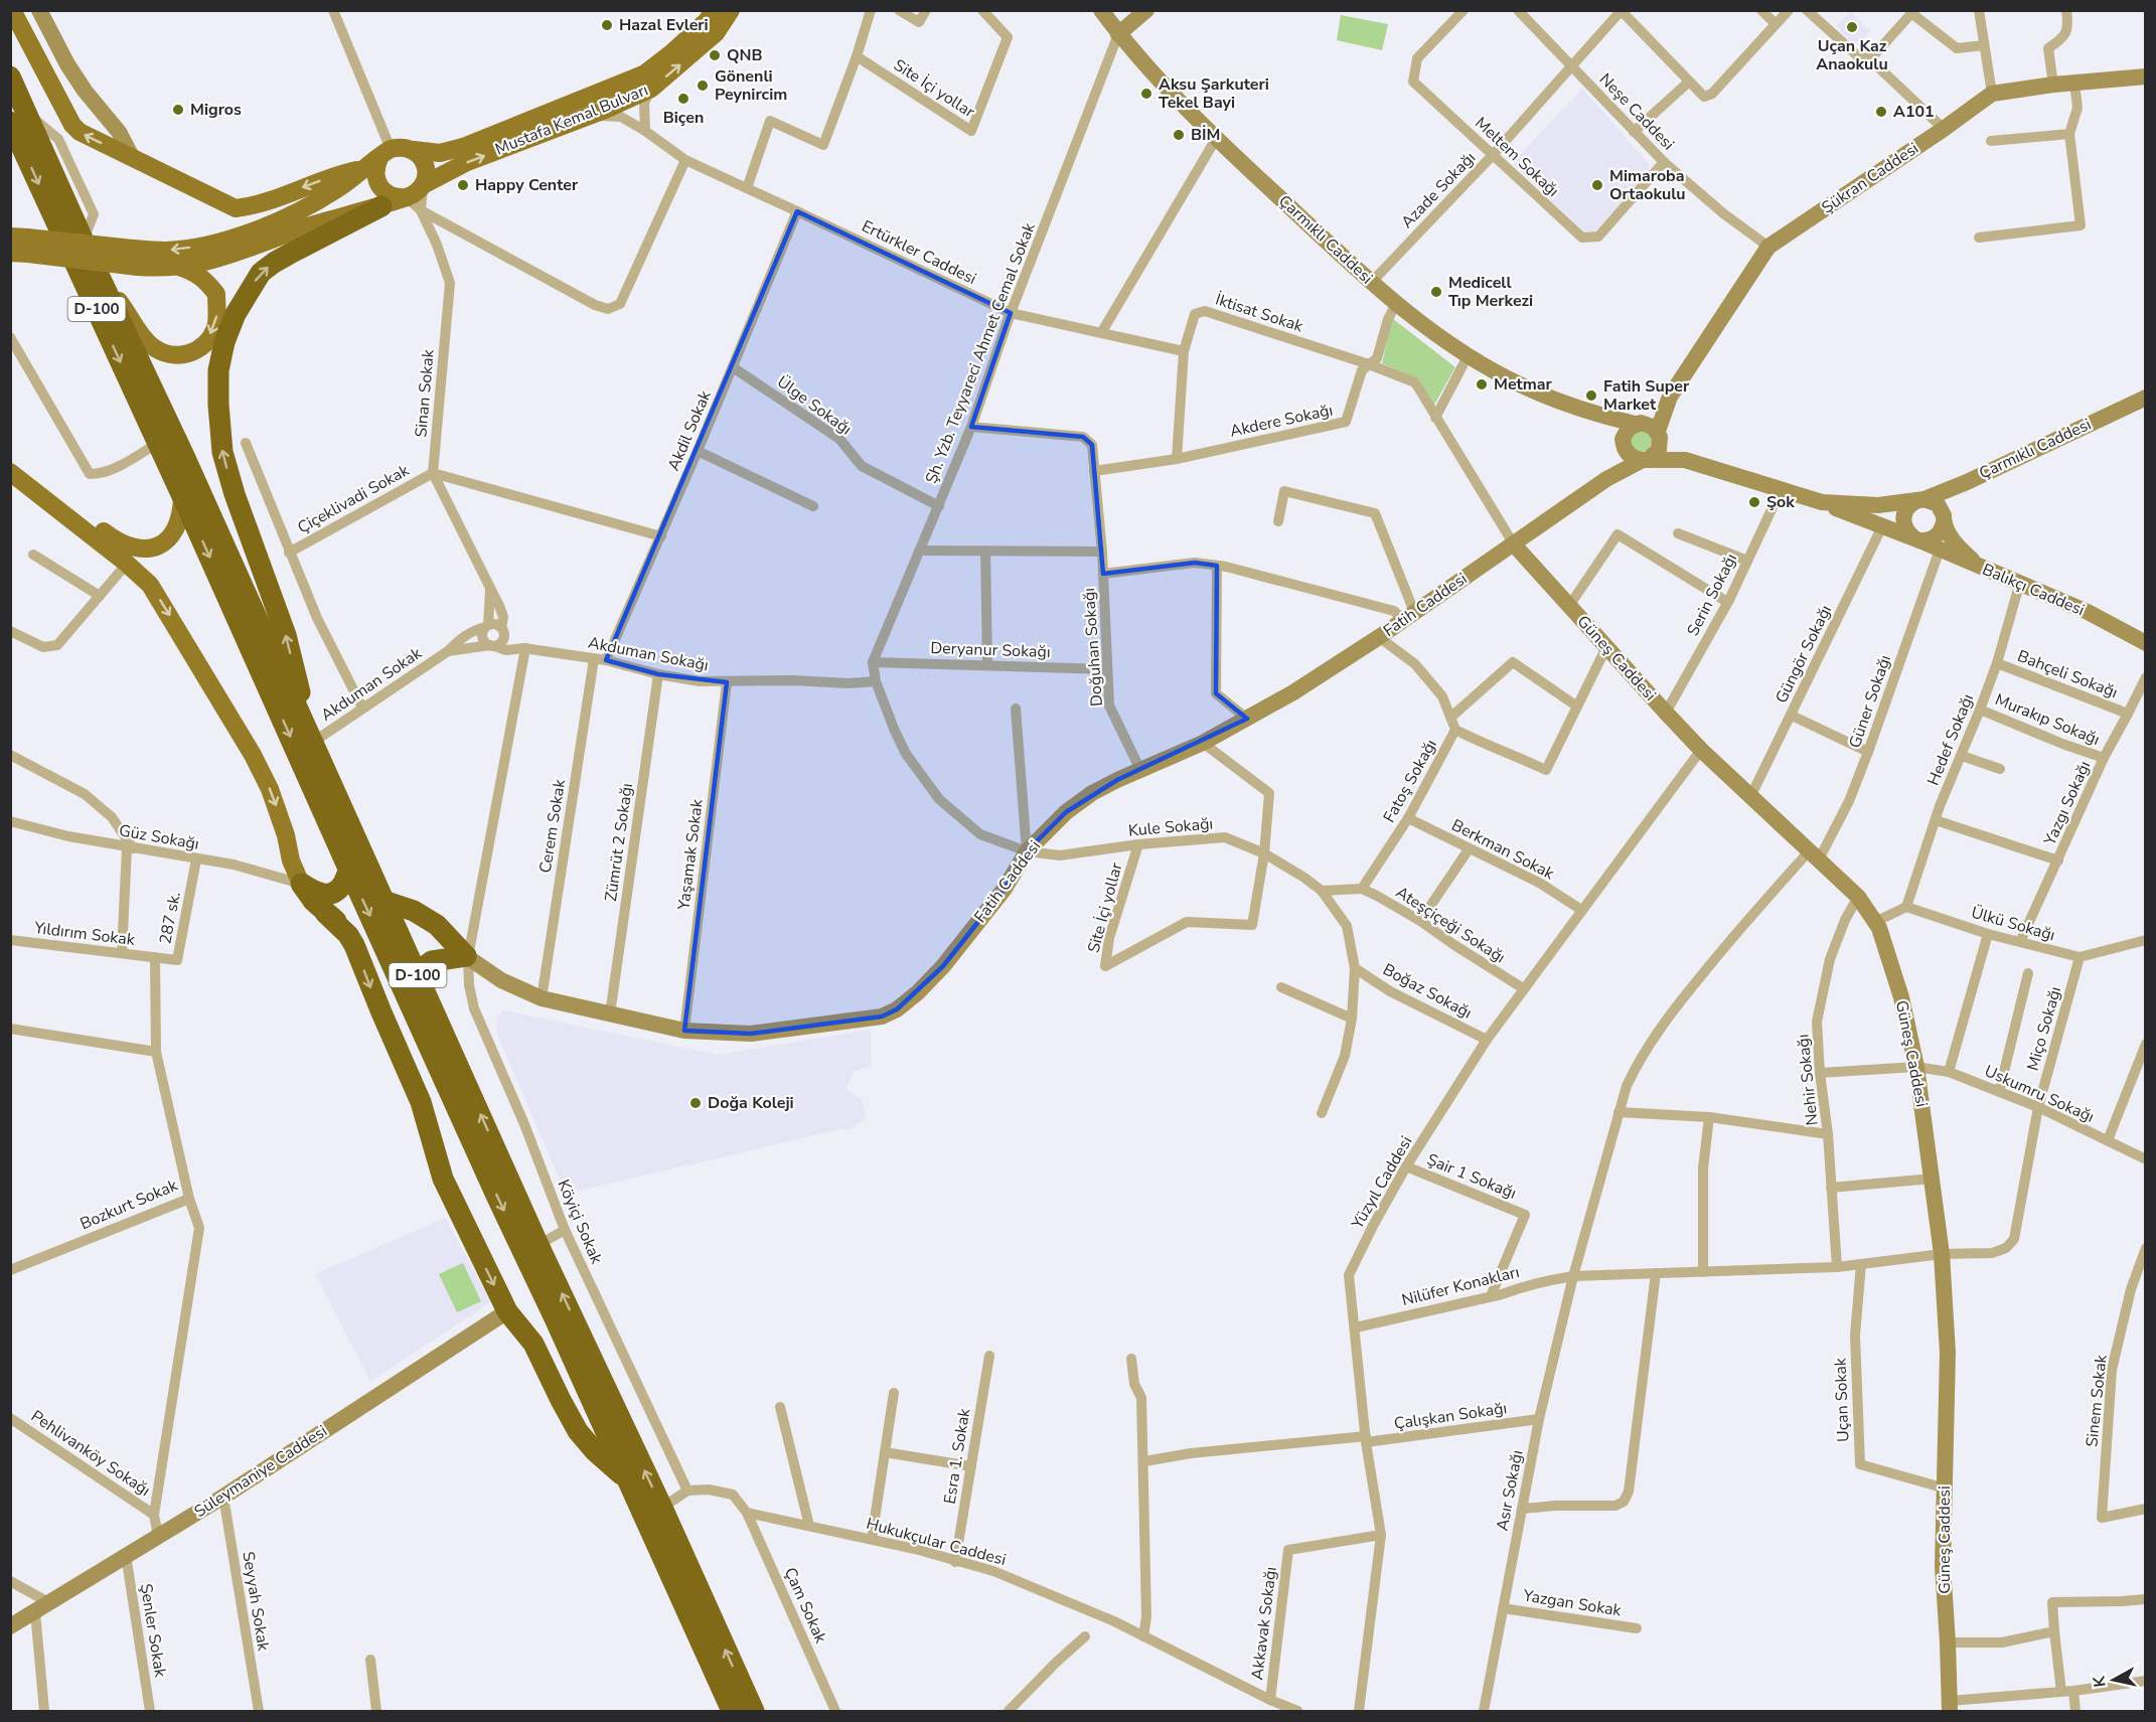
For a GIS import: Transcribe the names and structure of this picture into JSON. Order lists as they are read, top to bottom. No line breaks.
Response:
{"streets":{"highway":["D-100"],"main road":["Mustafa Kemal Bulvarı","Şükran Caddesi","Çarmıklı Caddesi","Balıkçı Caddesi","Fatih Caddesi","Güneş Caddesi","Süleymaniye Caddesi"],"street":["Site İçi yollar","Neşe Caddesi","Meltem Sokağı","Azade Sokağı","Ertürkler Caddesi","İktisat Sokak","Şh. Yzb. Teyyareci Ahmet Cemal Sokak","Sinan Sokak","Ülge Sokağı","Akdere Sokağı","Akdil Sokak","Çiçeklivadi Sokak","Serin Sokağı","Doğuhan Sokağı","Deryanur Sokağı","Akduman Sokağı","Güngör Sokağı","Bahçeli Sokağı","Akduman Sokak","Güner Sokağı","Murakıp Sokağı","Hedef Sokağı","Fatoş Sokağı","Yazgı Sokağı","Cerem Sokak","Kule Sokağı","Güz Sokağı","Zümrüt 2 Sokağı","Berkman Sokak","Yaşamak Sokak","287 sk.","Ülkü Sokağı","Ateşçiçeği Sokağı","Yıldırım Sokak","Boğaz Sokağı","Miço Sokağı","Nehir Sokağı","Uskumru Sokağı","Şair 1 Sokağı","Yüzyıl Caddesi","Bozkurt Sokak","Köyiçi Sokak","Nilüfer Konakları","Uçan Sokak","Sinem Sokak","Çalışkan Sokağı","Pehlivanköy Sokağı","Esra 1. Sokak","Asır Sokağı","Hukukçular Caddesi","Seyyah Sokak","Yazgan Sokak","Çam Sokak","Akkavak Sokağı","Şenler Sokak"]},"crossings":[["Site İçi yollar","Kule Sokağı"],["Neşe Caddesi","Meltem Sokağı"],["Neşe Caddesi","Şükran Caddesi"],["Neşe Caddesi","Azade Sokağı"],["Mustafa Kemal Bulvarı","Ertürkler Caddesi"],["Mustafa Kemal Bulvarı","Sinan Sokak"],["Meltem Sokağı","Azade Sokağı"],["Azade Sokağı","Çarmıklı Caddesi"],["Çarmıklı Caddesi","Şh. Yzb. Teyyareci Ahmet Cemal Sokak"],["Çarmıklı Caddesi","Akdere Sokağı"],["Çarmıklı Caddesi","Balıkçı Caddesi"],["Çarmıklı Caddesi","Serin Sokağı"],["Ertürkler Caddesi","İktisat Sokak"],["Ertürkler Caddesi","Şh. Yzb. Teyyareci Ahmet Cemal Sokak"],["Ertürkler Caddesi","Akdil Sokak"],["D-100","Akduman Sokak"],["İktisat Sokak","Akdere Sokağı"],["İktisat Sokak","Fatih Caddesi"],["İktisat Sokak","Güneş Caddesi"],["Şh. Yzb. Teyyareci Ahmet Cemal Sokak","Ülge Sokağı"],["Şh. Yzb. Teyyareci Ahmet Cemal Sokak","Doğuhan Sokağı"],["Şh. Yzb. Teyyareci Ahmet Cemal Sokak","Deryanur Sokağı"],["Sinan Sokak","Çiçeklivadi Sokak"],["Ülge Sokağı","Akdil Sokak"],["Akdere Sokağı","Doğuhan Sokağı"],["Akdil Sokak","Akduman Sokağı"],["Balıkçı Caddesi","Güngör Sokağı"],["Balıkçı Caddesi","Güner Sokağı"],["Balıkçı Caddesi","Hedef Sokağı"],["Serin Sokağı","Güneş Caddesi"],["Fatih Caddesi","Doğuhan Sokağı"],["Fatih Caddesi","Güneş Caddesi"],["Fatih Caddesi","Fatoş Sokağı"],["Fatih Caddesi","Cerem Sokak"],["Fatih Caddesi","Kule Sokağı"],["Fatih Caddesi","Zümrüt 2 Sokağı"],["Fatih Caddesi","Yaşamak Sokak"],["Fatih Caddesi","Köyiçi Sokak"],["Doğuhan Sokağı","Deryanur Sokağı"],["Akduman Sokağı","Akduman Sokak"],["Akduman Sokağı","Cerem Sokak"],["Akduman Sokağı","Kule Sokağı"],["Akduman Sokağı","Zümrüt 2 Sokağı"],["Akduman Sokağı","Yaşamak Sokak"],["Akduman Sokağı","Köyiçi Sokak"],["Güngör Sokağı","Güneş Caddesi"],["Güneş Caddesi","Güner Sokağı"],["Güneş Caddesi","Miço Sokağı"],["Güneş Caddesi","Nehir Sokağı"],["Güneş Caddesi","Uskumru Sokağı"],["Güneş Caddesi","Yüzyıl Caddesi"],["Güneş Caddesi","Uçan Sokak"],["Bahçeli Sokağı","Hedef Sokağı"],["Bahçeli Sokağı","Yazgı Sokağı"],["Güner Sokağı","Asır Sokağı"],["Murakıp Sokağı","Hedef Sokağı"],["Murakıp Sokağı","Yazgı Sokağı"],["Hedef Sokağı","Ülkü Sokağı"],["Fatoş Sokağı","Berkman Sokak"],["Fatoş Sokağı","Ateşçiçeği Sokağı"],["Yazgı Sokağı","Ülkü Sokağı"],["Kule Sokağı","Boğaz Sokağı"],["Güz Sokağı","287 sk."],["Berkman Sokak","Yüzyıl Caddesi"],["287 sk.","Yıldırım Sokak"],["287 sk.","Bozkurt Sokak"],["Ülkü Sokağı","Miço Sokağı"],["Ateşçiçeği Sokağı","Yüzyıl Caddesi"],["Yıldırım Sokak","Bozkurt Sokak"],["Boğaz Sokağı","Yüzyıl Caddesi"],["Miço Sokağı","Uskumru Sokağı"],["Miço Sokağı","Nilüfer Konakları"],["Miço Sokağı","Uçan Sokak"],["Nehir Sokağı","Uskumru Sokağı"],["Nehir Sokağı","Nilüfer Konakları"],["Şair 1 Sokağı","Yüzyıl Caddesi"],["Şair 1 Sokağı","Nilüfer Konakları"],["Yüzyıl Caddesi","Nilüfer Konakları"],["Yüzyıl Caddesi","Çalışkan Sokağı"],["Yüzyıl Caddesi","Akkavak Sokağı"],["Nilüfer Konakları","Uçan Sokak"],["Nilüfer Konakları","Asır Sokağı"],["Çalışkan Sokağı","Asır Sokağı"],["Esra 1. Sokak","Hukukçular Caddesi"],["Süleymaniye Caddesi","Seyyah Sokak"],["Süleymaniye Caddesi","Şenler Sokak"],["Asır Sokağı","Yazgan Sokak"],["Hukukçular Caddesi","Çam Sokak"],["Hukukçular Caddesi","Akkavak Sokağı"]],"places":["Hazal Evleri","Uçan Kaz Anaokulu","QNB","Gönenli Peynircim","Aksu Şarkuteri Tekel Bayi","Biçen","Migros","A101","BİM","Happy Center","Mimaroba Ortaokulu","Medicell Tıp Merkezi","Metmar","Fatih Super Market","Şok","Doğa Koleji"],"north":"left"}
